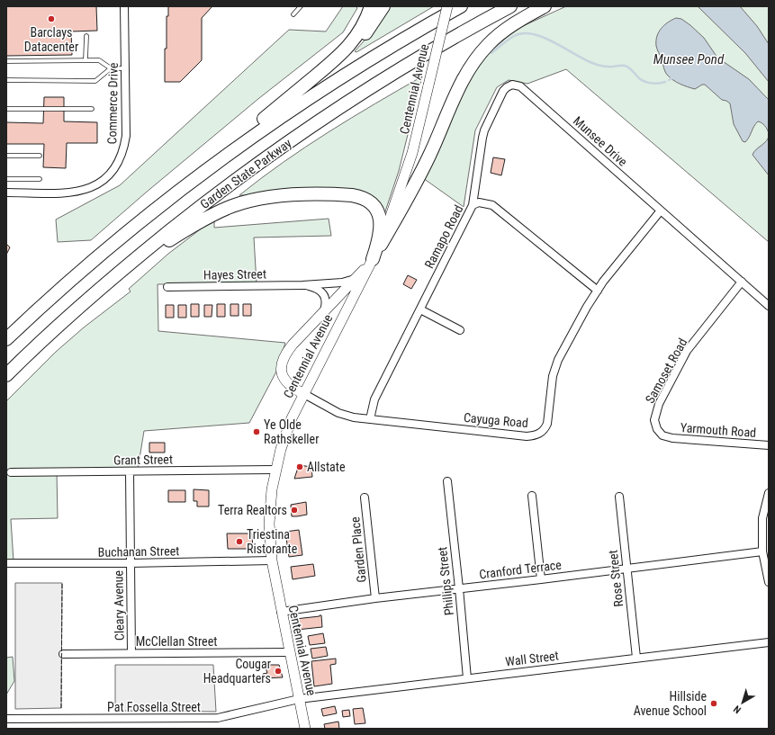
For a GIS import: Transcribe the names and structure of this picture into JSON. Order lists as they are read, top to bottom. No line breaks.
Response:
{"streets":{"highway":["Garden State Parkway"],"main road":["Centennial Avenue"],"street":["Commerce Drive","Munsee Drive","Ramapo Road","Hayes Street","Samoset Road","Cayuga Road","Yarmouth Road","Grant Street","Garden Place","Buchanan Street","Cranford Terrace","Rose Street","Phillips Street","Cleary Avenue","McClellan Street","Wall Street","Pat Fossella Street"]},"crossings":[["Centennial Avenue","Cayuga Road"],["Centennial Avenue","Grant Street"],["Centennial Avenue","Buchanan Street"],["Centennial Avenue","Cranford Terrace"],["Centennial Avenue","McClellan Street"],["Centennial Avenue","Wall Street"],["Centennial Avenue","Pat Fossella Street"],["Munsee Drive","Ramapo Road"],["Munsee Drive","Samoset Road"],["Munsee Drive","Cayuga Road"],["Ramapo Road","Cayuga Road"],["Samoset Road","Yarmouth Road"],["Grant Street","Cleary Avenue"],["Garden Place","Cranford Terrace"],["Buchanan Street","Cleary Avenue"],["Cranford Terrace","Rose Street"],["Cranford Terrace","Phillips Street"],["Rose Street","Wall Street"],["Phillips Street","Wall Street"],["Cleary Avenue","McClellan Street"],["Wall Street","Pat Fossella Street"]],"water":["Munsee Pond"],"places":["Barclays Datacenter","Ye Olde Rathskeller","Allstate","Terra Realtors","Triestina Ristorante","Cougar Headquarters","Hillside Avenue School"],"north":"bottom left"}
